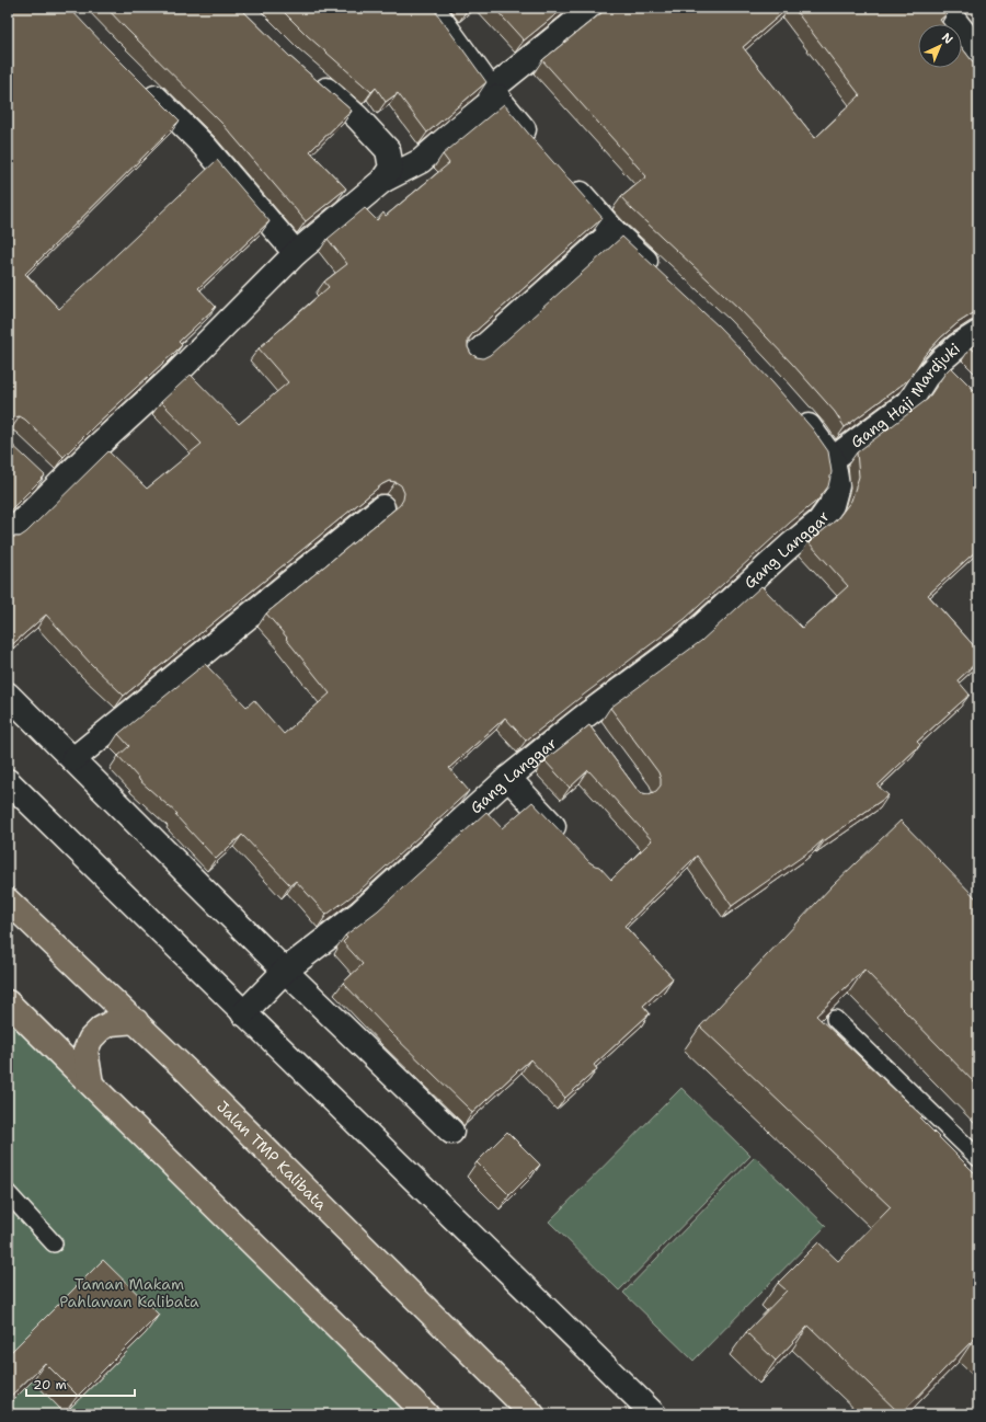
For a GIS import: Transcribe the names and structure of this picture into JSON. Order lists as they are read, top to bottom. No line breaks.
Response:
{"streets":{"main road":["Jalan TMP Kalibata"],"street":["Gang Haji Mardjuki","Gang Langgar"]},"crossings":[["Gang Haji Mardjuki","Gang Langgar"]],"parks":["Taman Makam Pahlawan Kalibata"],"scale_bar":"20 m","north":"top right"}
